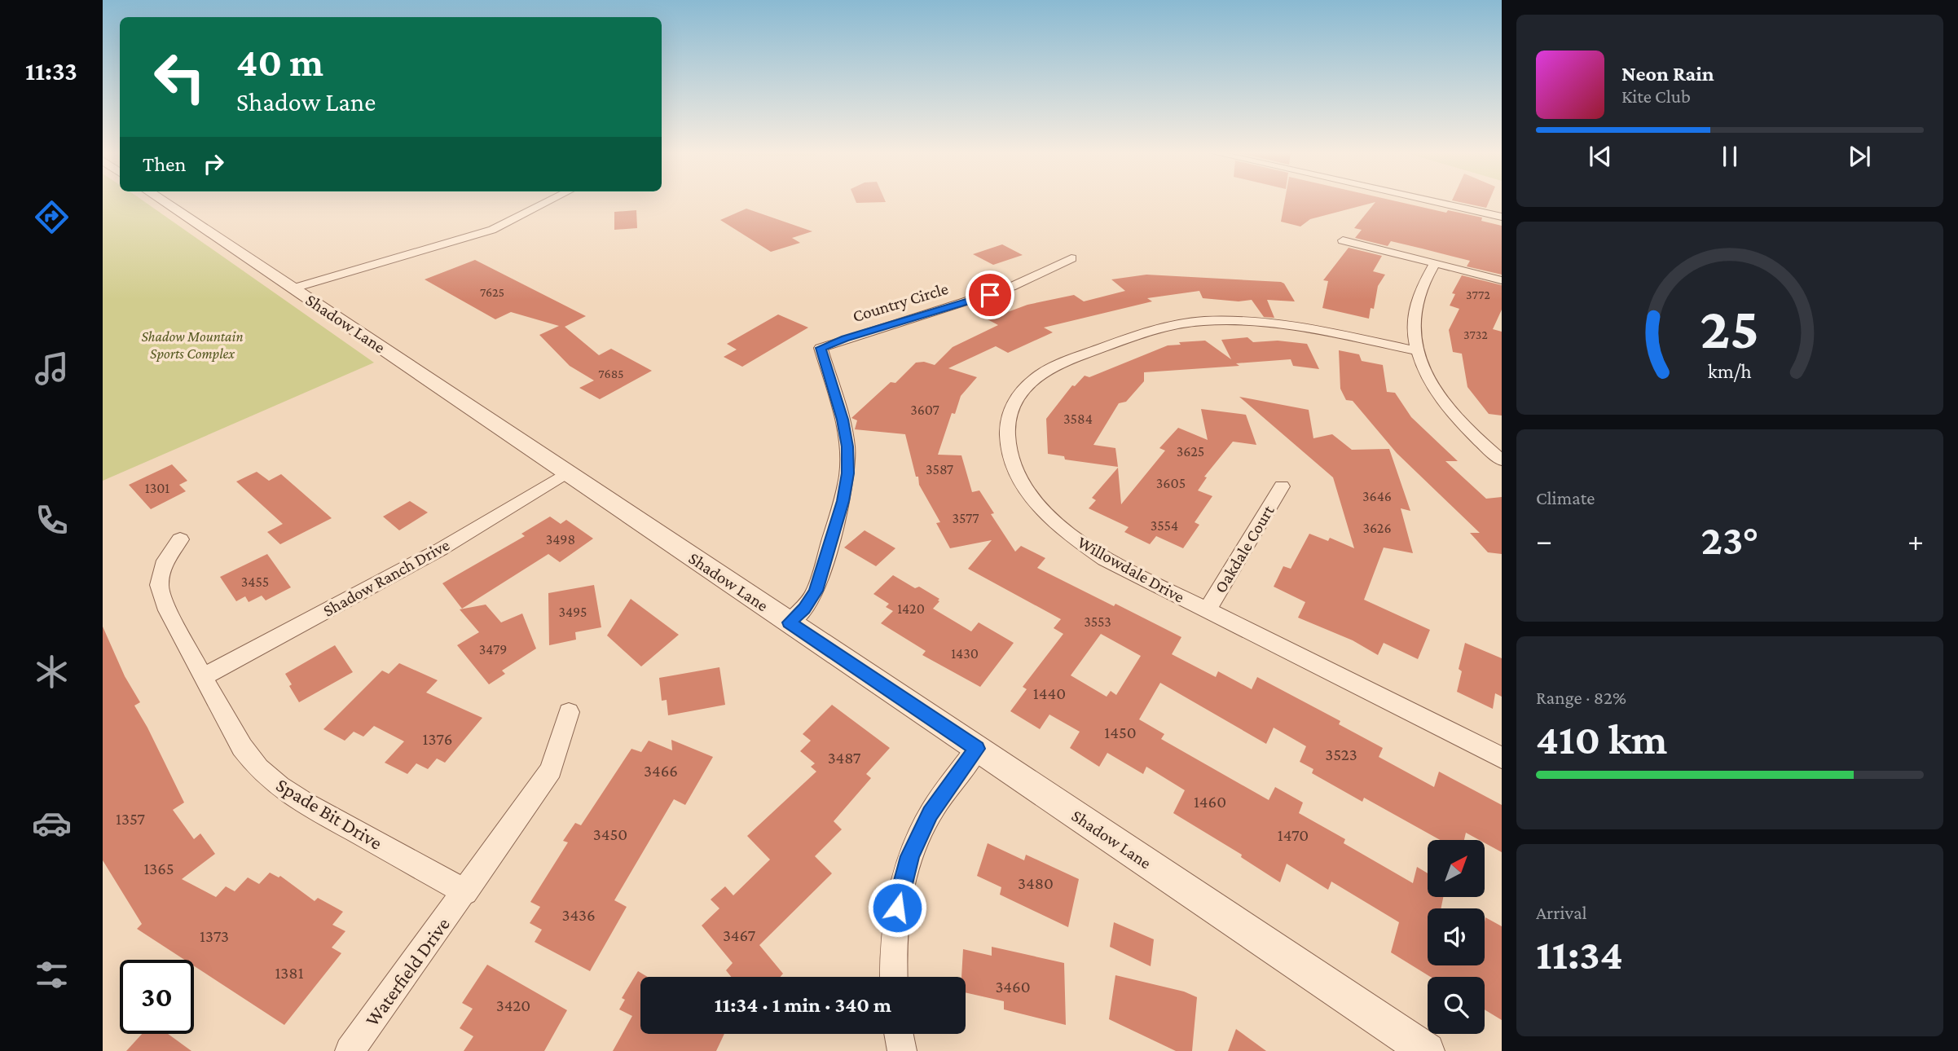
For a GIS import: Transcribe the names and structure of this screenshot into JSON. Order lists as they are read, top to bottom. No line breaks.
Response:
{"streets":{"street":["Country Circle","Shadow Lane","Oakdale Court","Willowdale Drive","Shadow Ranch Drive","Spade Bit Drive","Waterfield Drive"]},"crossings":[["Country Circle","Shadow Lane"],["Shadow Lane","Shadow Ranch Drive"],["Oakdale Court","Willowdale Drive"],["Shadow Ranch Drive","Spade Bit Drive"],["Spade Bit Drive","Waterfield Drive"]],"parks":["Shadow Mountain Sports Complex"],"house_numbers":["7625","3772","3732","7685","3607","3584","3625","3587","3605","1301","3646","3577","3554","3626","3498","3455","1420","3495","3553","3479","1430","1440","1450","1376","3523","3487","3466","1460","1357","3450","1470","1365","3480","3436","3467","1373","1381","3460","3420"],"north":"top right","page":{"tabs":"11:33","turn":["40 m","Shadow Lane"],"song":["Neon Rain","Kite Club"],"then":"Then","tile":["Climate",["Range · 82%","410 km"],["Arrival","11:34"]],"heat":["−","23°","+"],"limit":"30","trip":"11:34 · 1 min · 340 m","gauge":["25","km/h"]}}
